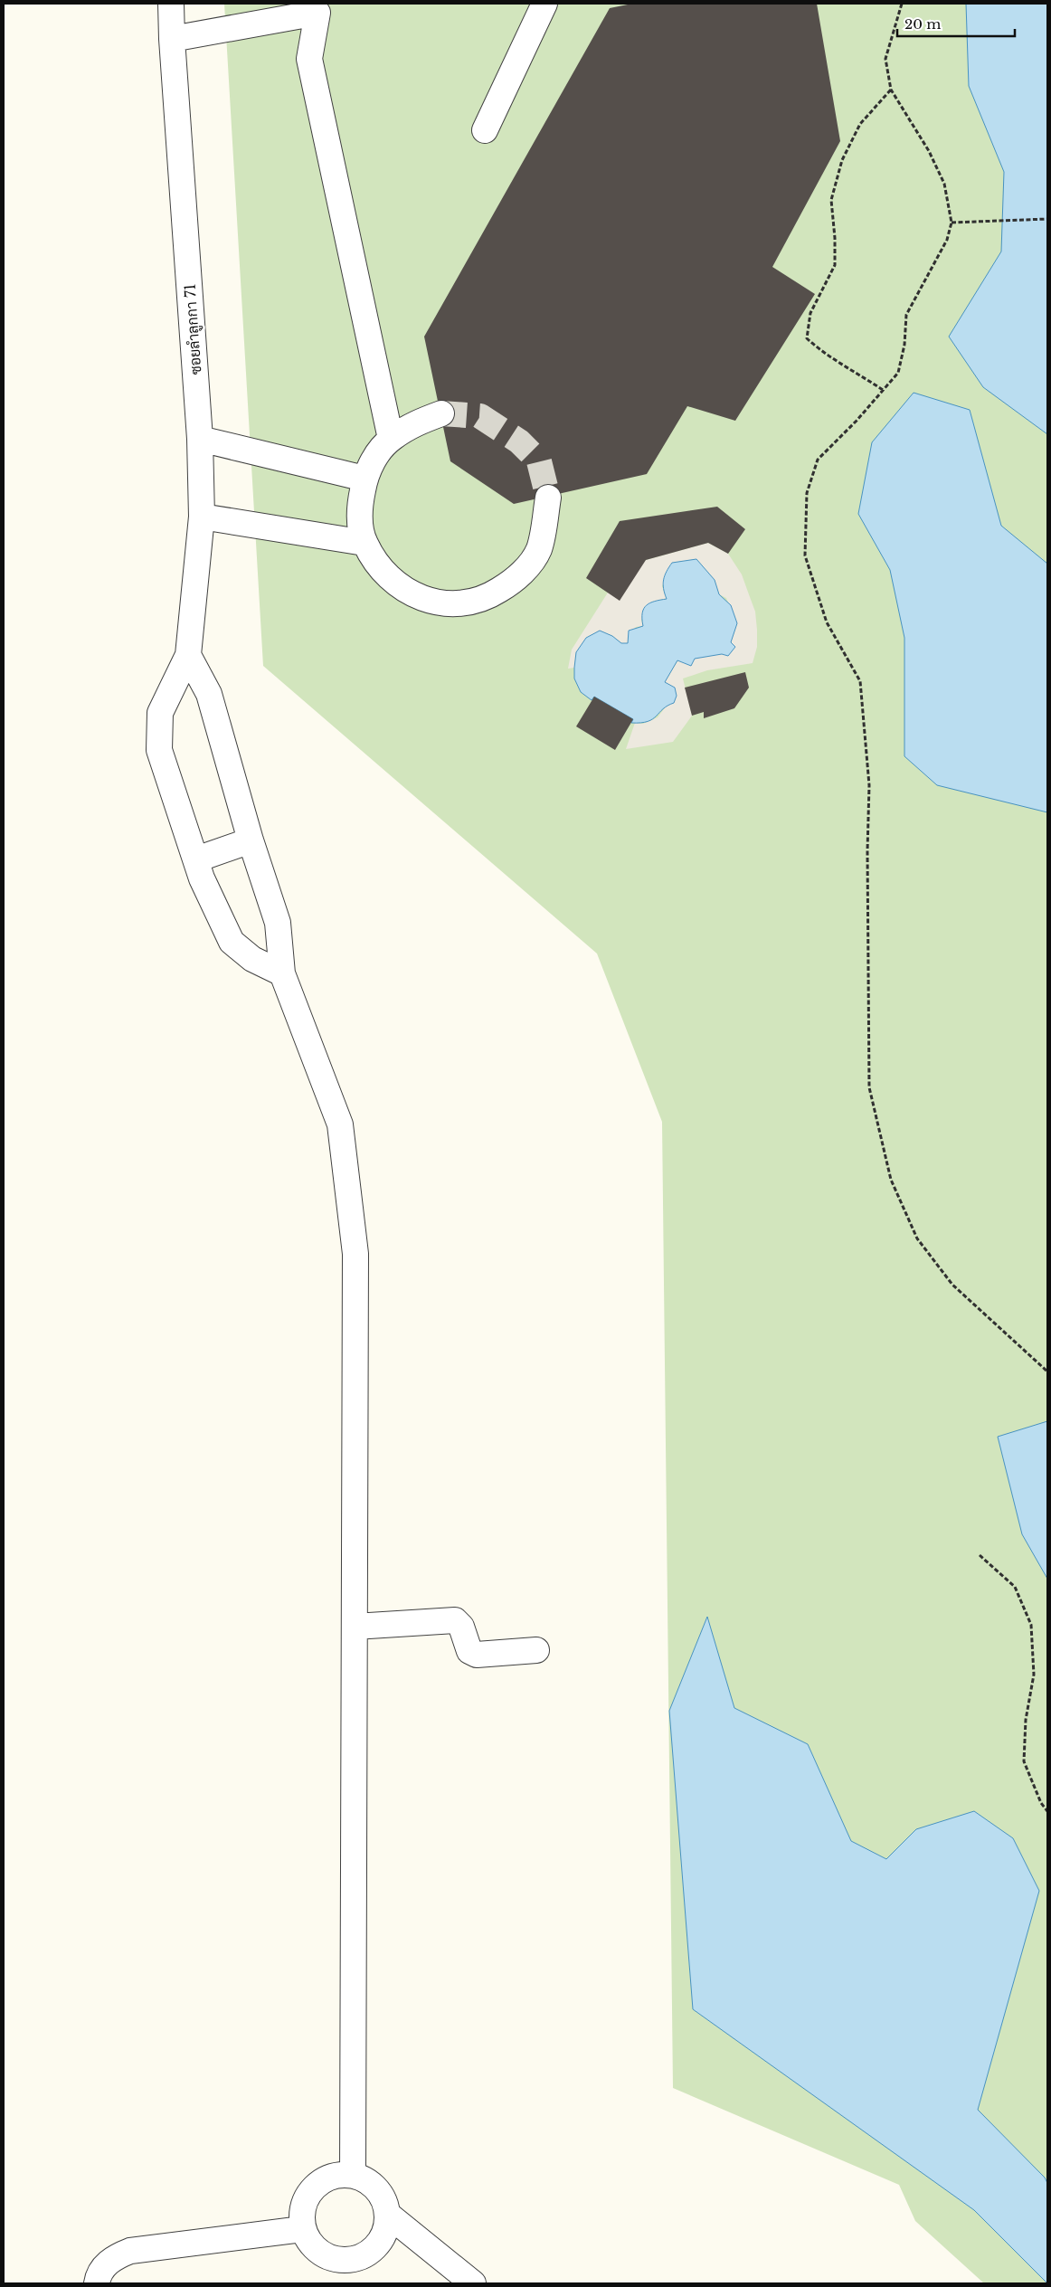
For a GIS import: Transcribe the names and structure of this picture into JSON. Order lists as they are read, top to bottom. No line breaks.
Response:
{"streets":{"street":["ซอยลำลูกกา 71"]},"scale_bar":"20 m"}
